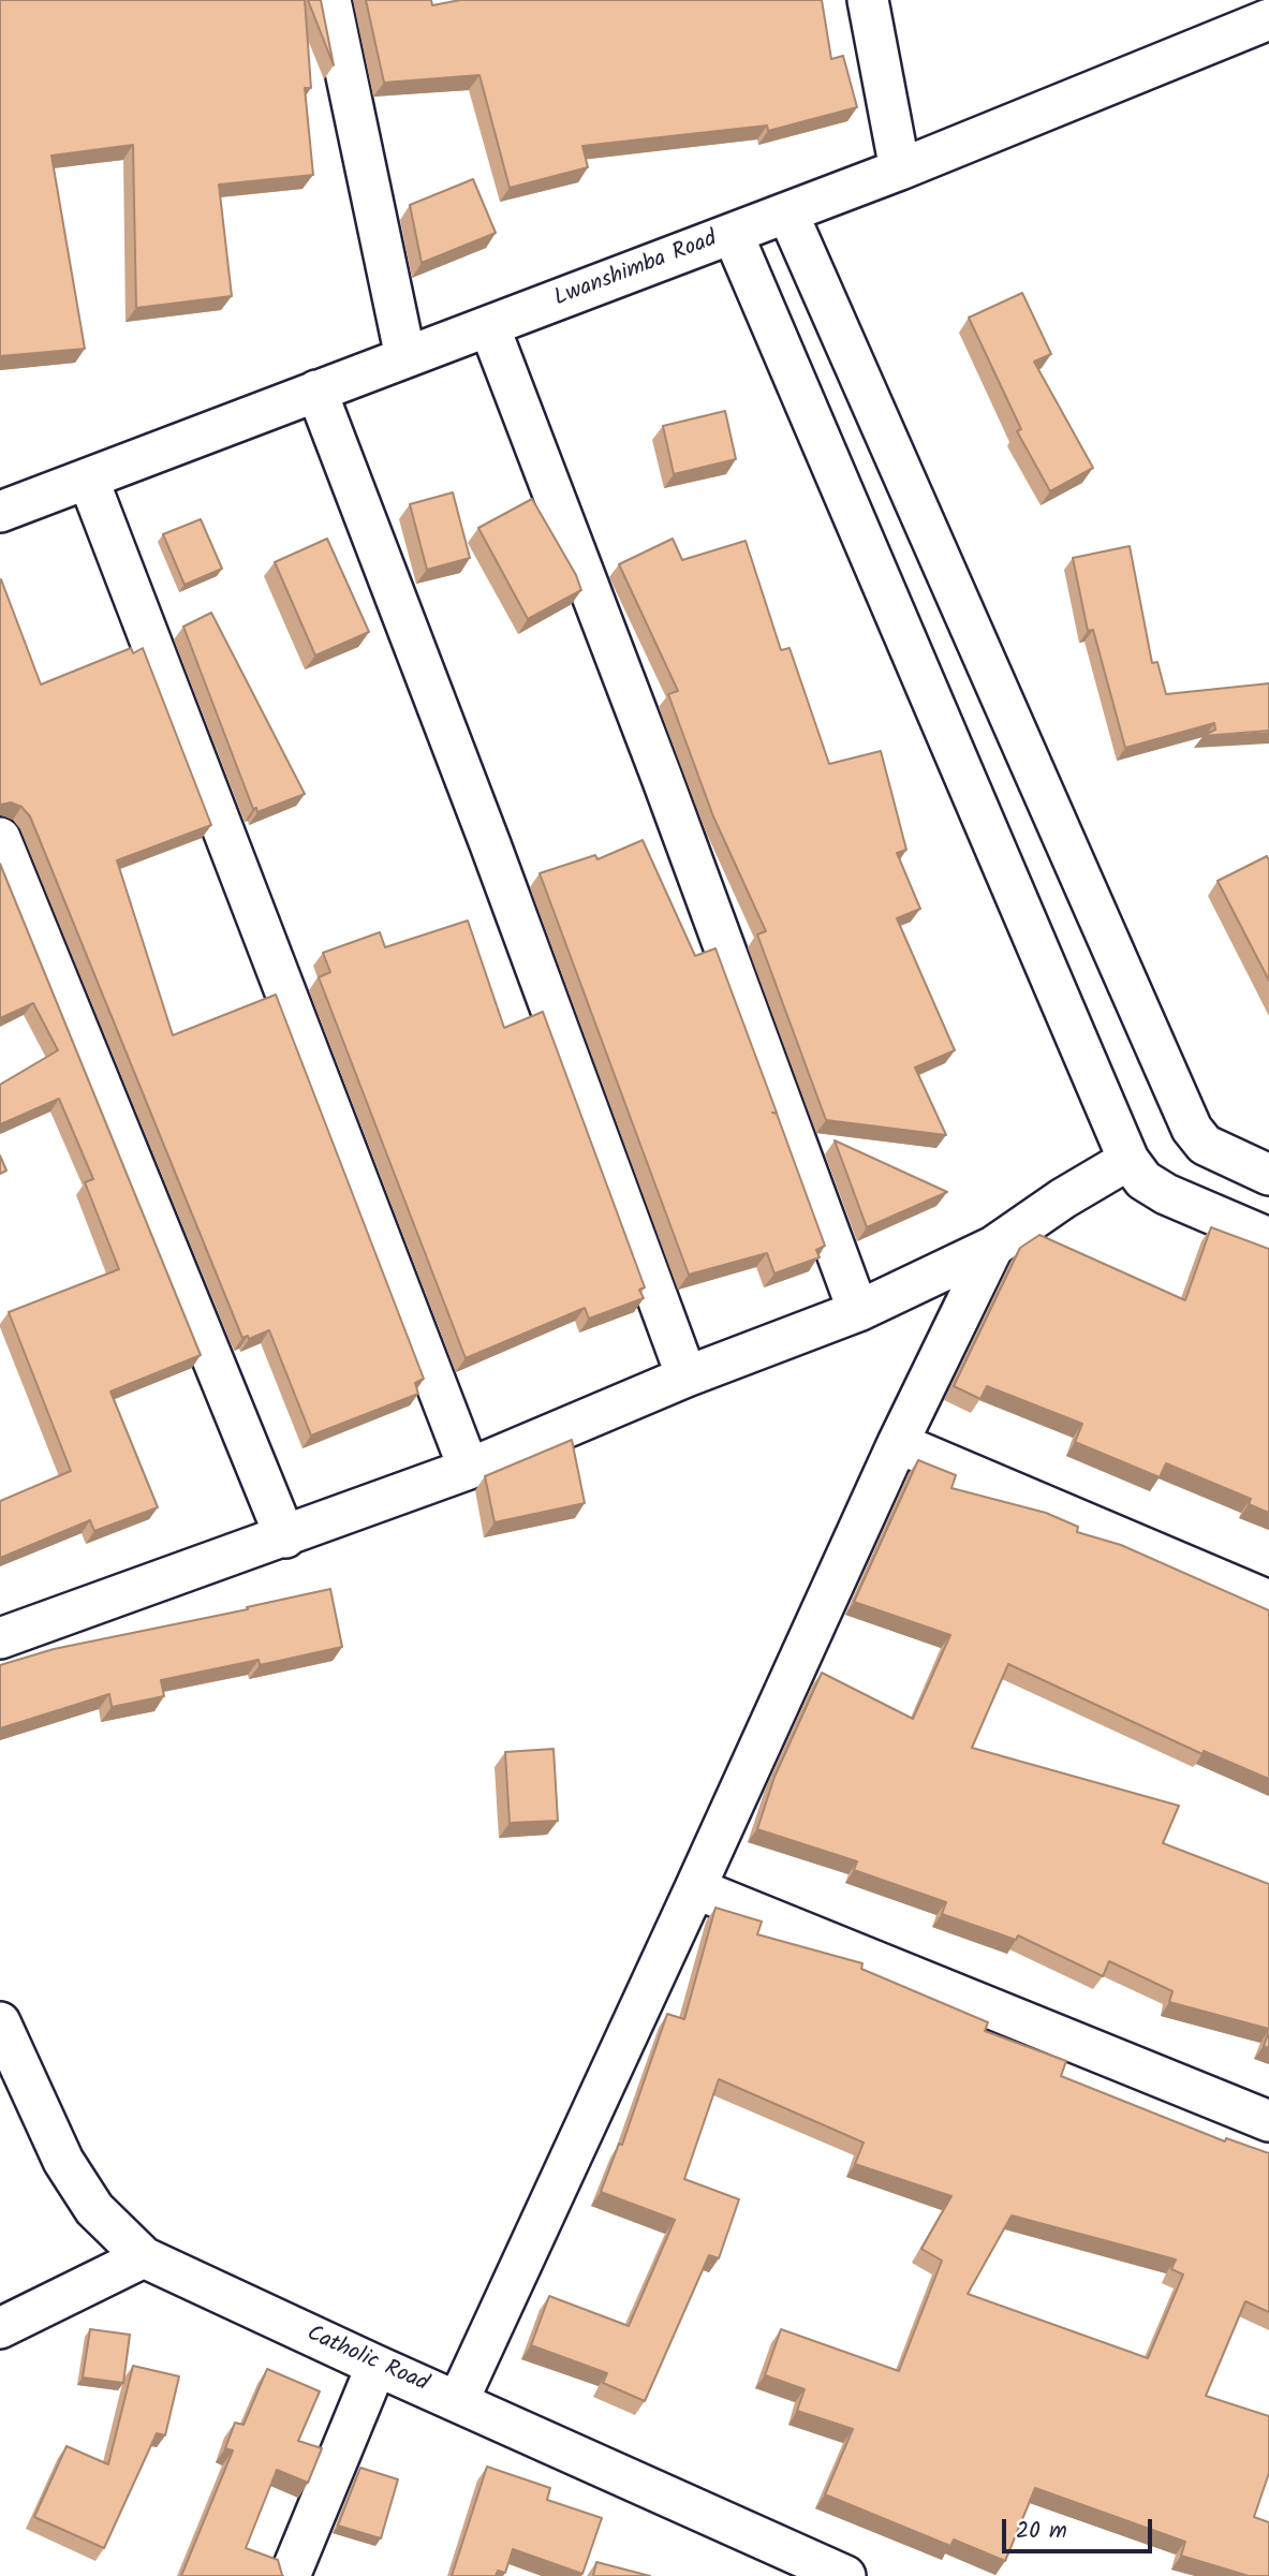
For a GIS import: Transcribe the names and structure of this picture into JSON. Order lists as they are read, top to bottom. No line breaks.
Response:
{"streets":{"street":["Lwanshimba Road","Catholic Road"]},"scale_bar":"20 m"}
